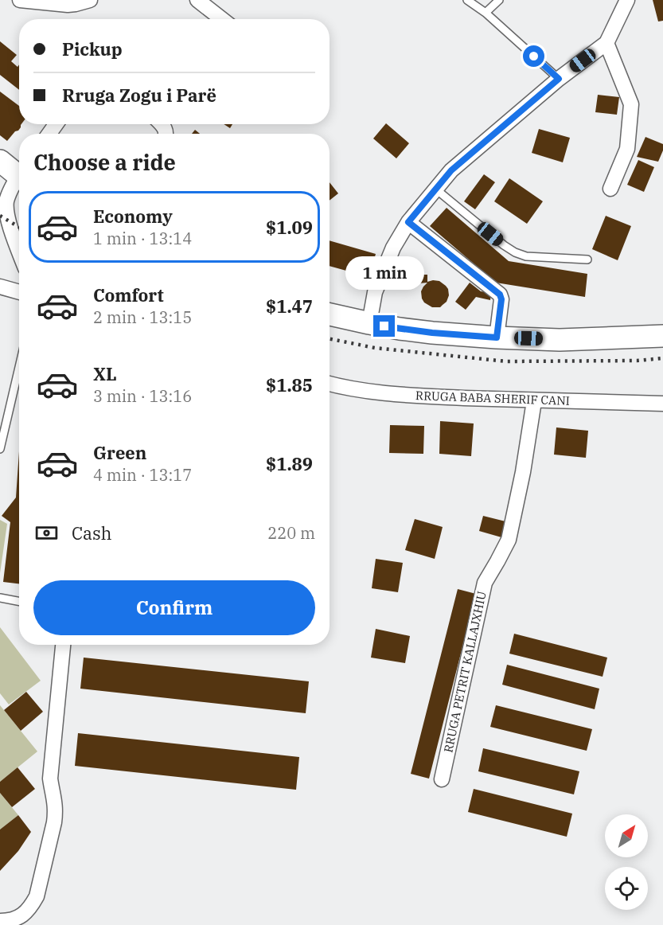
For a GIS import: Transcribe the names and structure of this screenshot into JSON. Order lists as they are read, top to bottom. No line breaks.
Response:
{"streets":{"street":["RRUGA BABA SHERIF CANI","RRUGA PETRIT KALLAJXHIU"]},"crossings":[["RRUGA BABA SHERIF CANI","RRUGA PETRIT KALLAJXHIU"]],"north":"top right","page":{"banner":["Pickup","Rruga Zogu i Parë"],"heading":"Choose a ride","list":[{"name":"Economy","note":"1 min · 13:14","value":"$1.09"},{"name":"Comfort","note":"2 min · 13:15","value":"$1.47"},{"name":"XL","note":"3 min · 13:16","value":"$1.85"},{"name":"Green","note":"4 min · 13:17","value":"$1.89"}],"bubble":"1 min","pay":["Cash","220 m"],"buttons":"Confirm"}}
